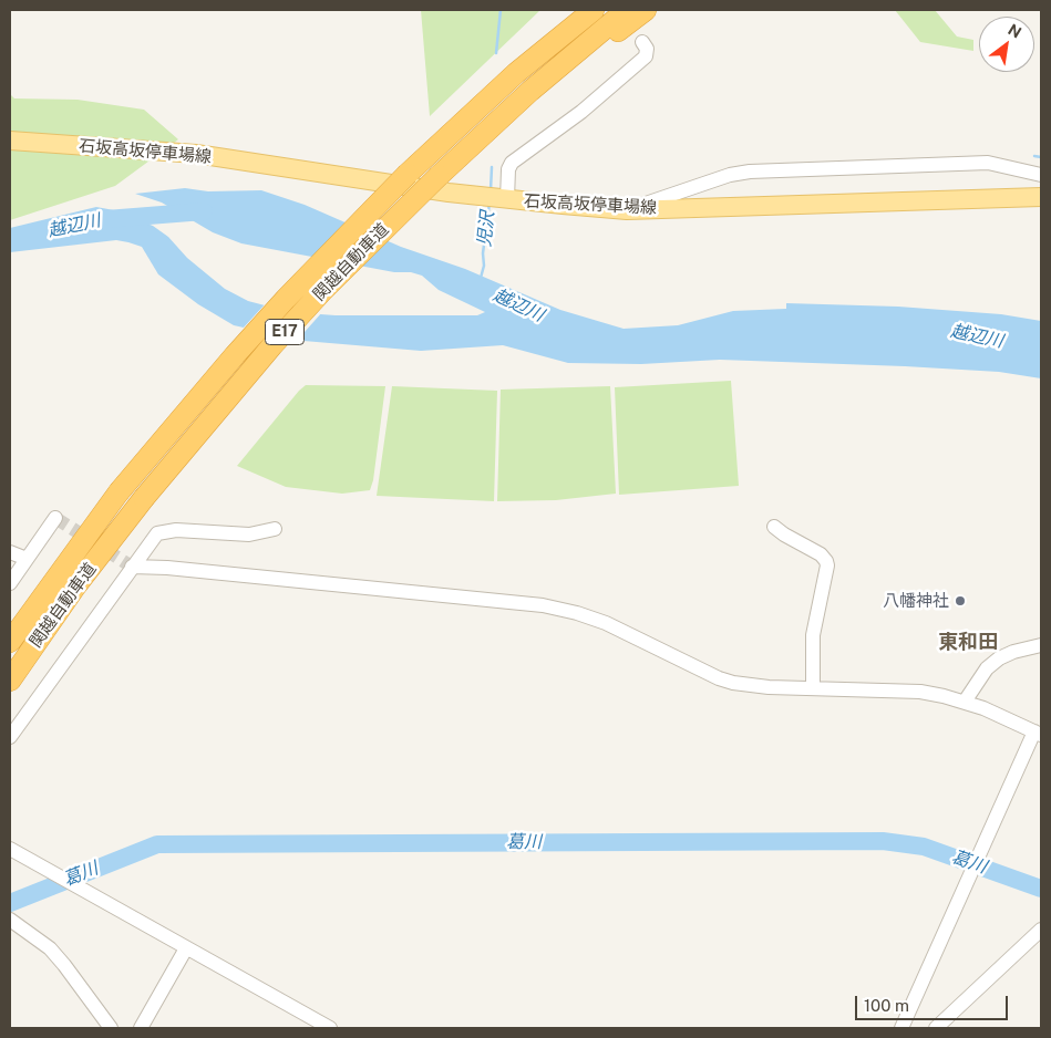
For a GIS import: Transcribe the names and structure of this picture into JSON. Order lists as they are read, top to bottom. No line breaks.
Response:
{"streets":{"highway":["関越自動車道","E17"],"main road":["石坂高坂停車場線"]},"districts":["東和田"],"water":["越辺川","児沢","葛川"],"places":["八幡神社"],"scale_bar":"100 m","north":"top right"}
